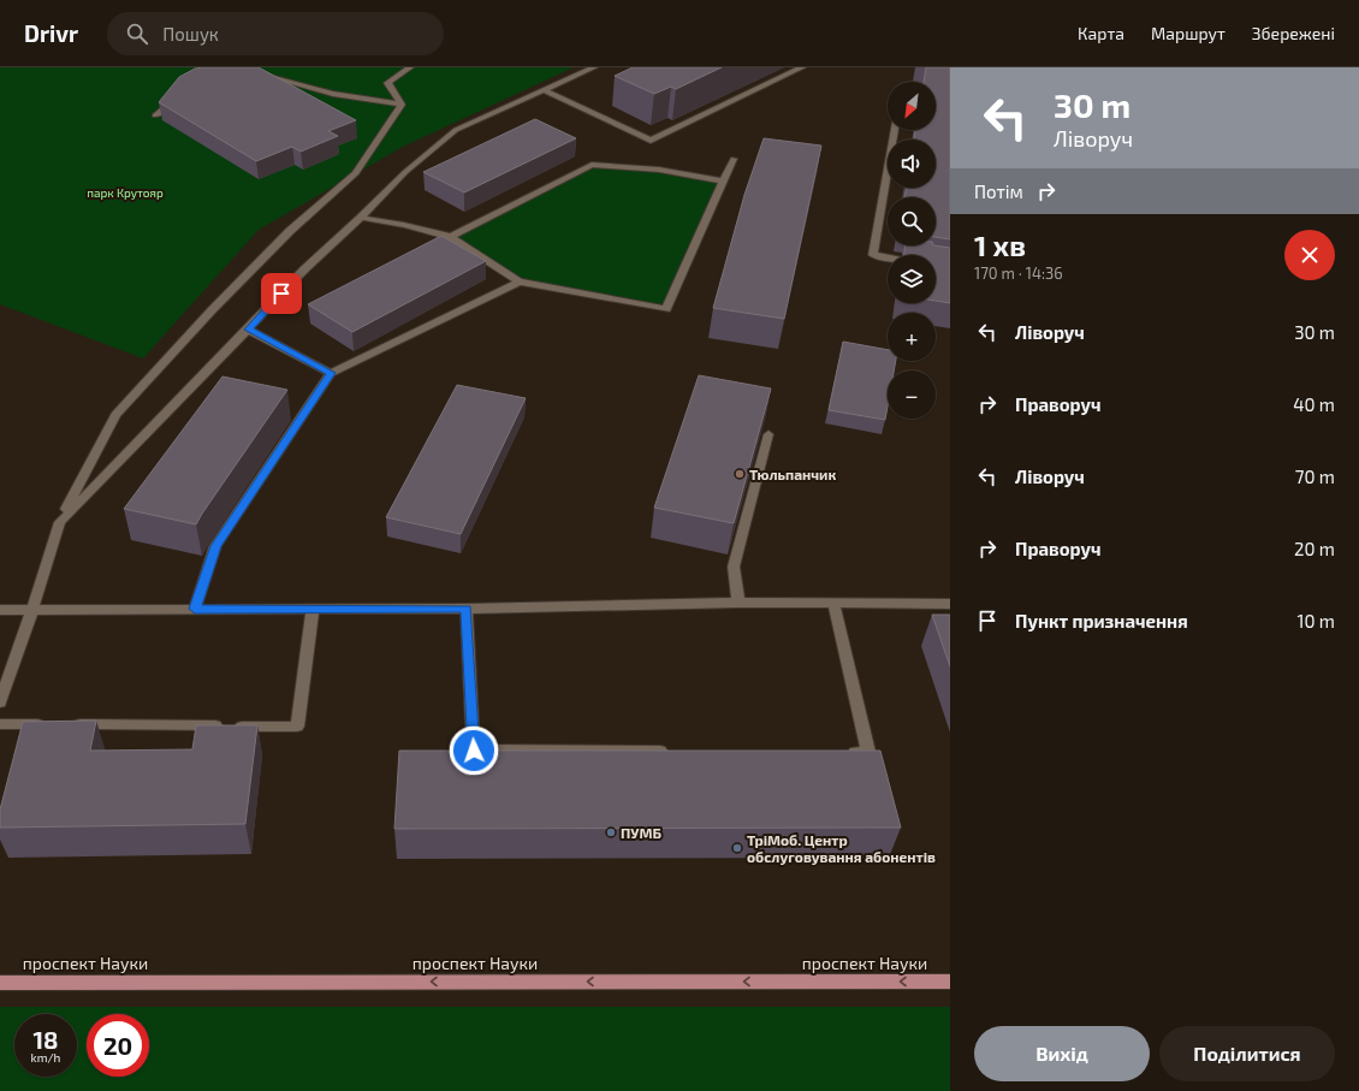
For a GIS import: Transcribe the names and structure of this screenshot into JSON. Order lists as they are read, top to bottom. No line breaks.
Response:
{"streets":{"main road":["проспект Науки"]},"one_way":["проспект Науки"],"parks":["парк Крутояр"],"places":["Тюльпанчик","ПУМБ","ТріМоб. Центр обслуговування абонентів"],"north":"bottom left","page":{"header":"Drivr","search":"Пошук","nav":["Карта","Маршрут","Збережені"],"turn":["30 m","Ліворуч"],"map_buttons":["+","−"],"then":"Потім","heading":["1 хв","170 m · 14:36"],"list":[{"name":"Ліворуч","value":"30 m"},{"name":"Праворуч","value":"40 m"},{"name":"Ліворуч","value":"70 m"},{"name":"Праворуч","value":"20 m"},{"name":"Пункт призначення","value":"10 m"}],"speed":"18 km/h","limit":"20","buttons":["Вихід","Поділитися"]}}
